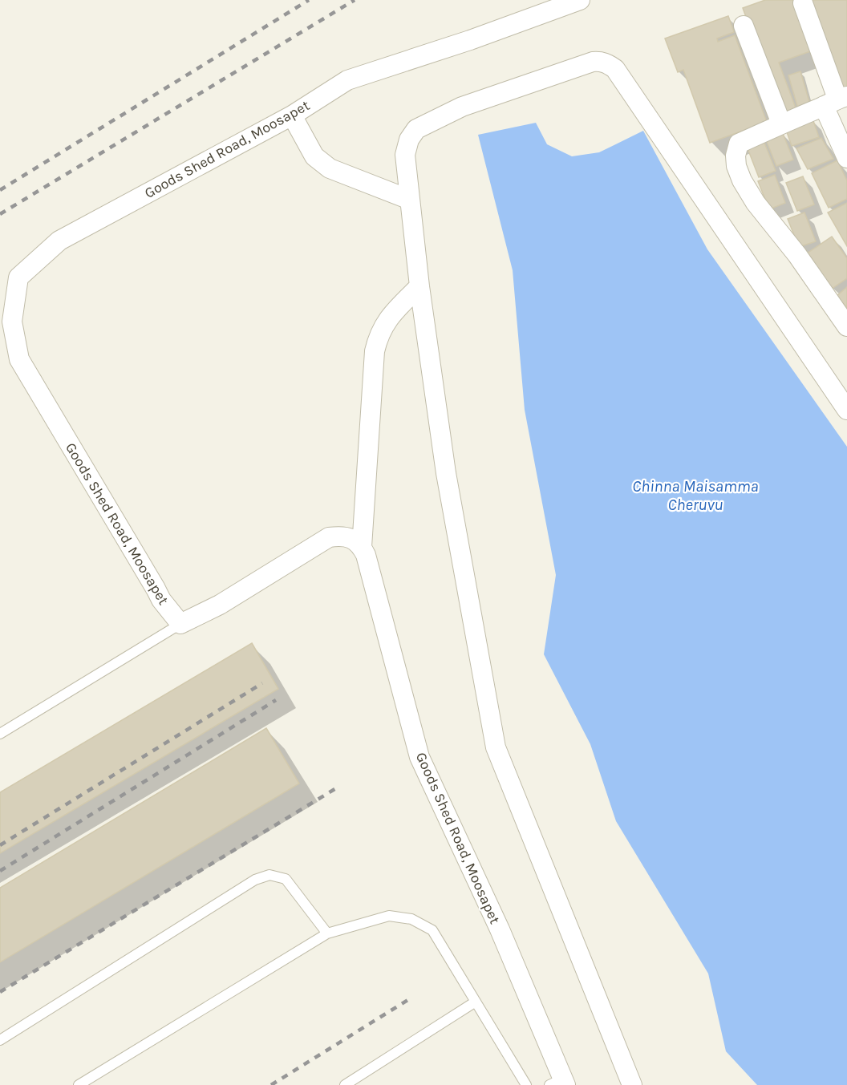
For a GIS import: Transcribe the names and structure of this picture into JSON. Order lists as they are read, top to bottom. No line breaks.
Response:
{"streets":{"street":["Goods Shed Road, Moosapet"]},"water":["Chinna Maisamma Cheruvu"]}
